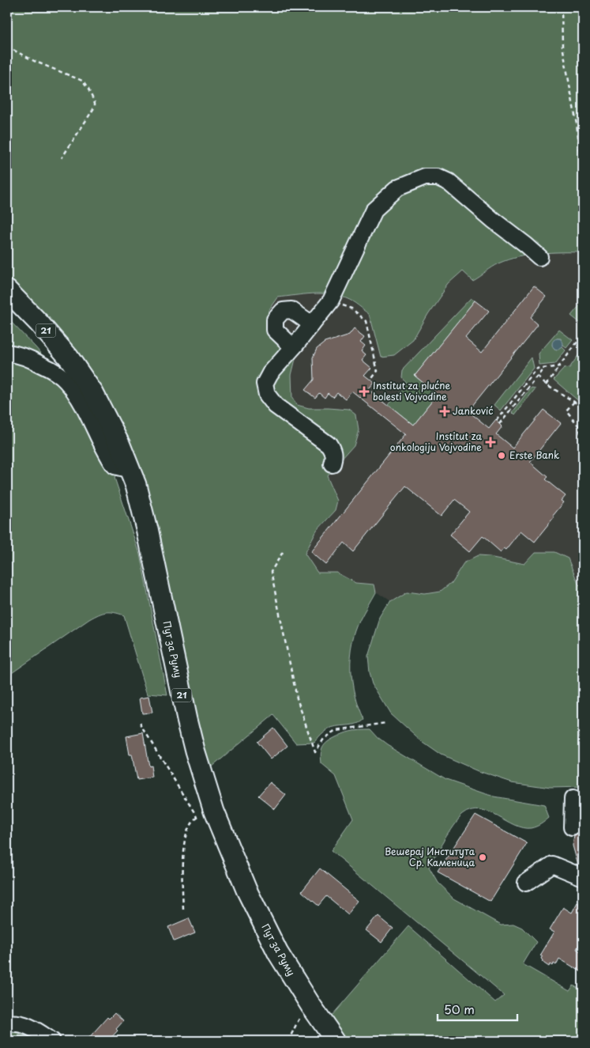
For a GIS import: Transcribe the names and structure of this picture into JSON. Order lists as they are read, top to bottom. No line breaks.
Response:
{"streets":{"main road":["21","Пут за Руму"]},"places":{"health":["Institut za plućne bolesti Vojvodine","Janković","Institut za onkologiju Vojvodine"],"other":["Erste Bank","Вешерај Института Ср. Каменица"]},"scale_bar":"50 m"}
